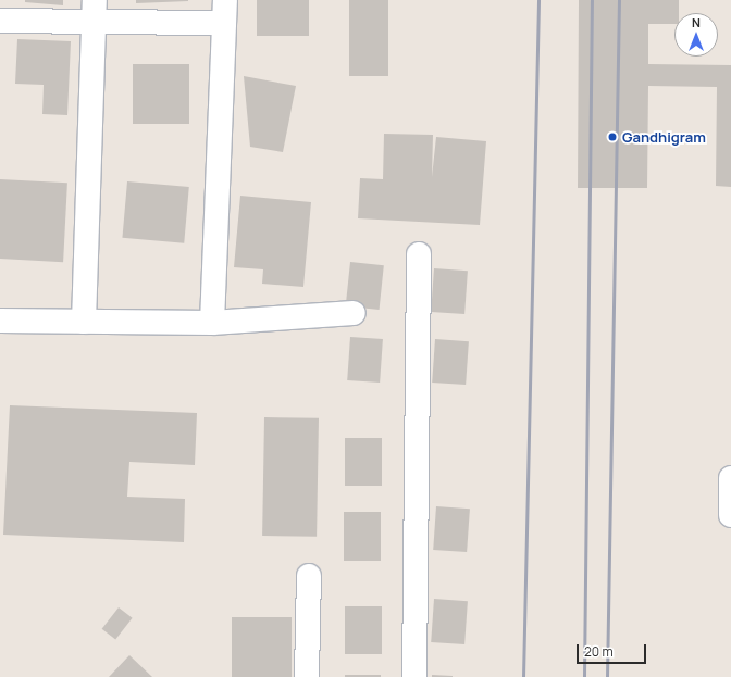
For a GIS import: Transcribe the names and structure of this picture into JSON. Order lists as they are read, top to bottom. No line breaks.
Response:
{"places":["Gandhigram"],"scale_bar":"20 m","north":"top"}
